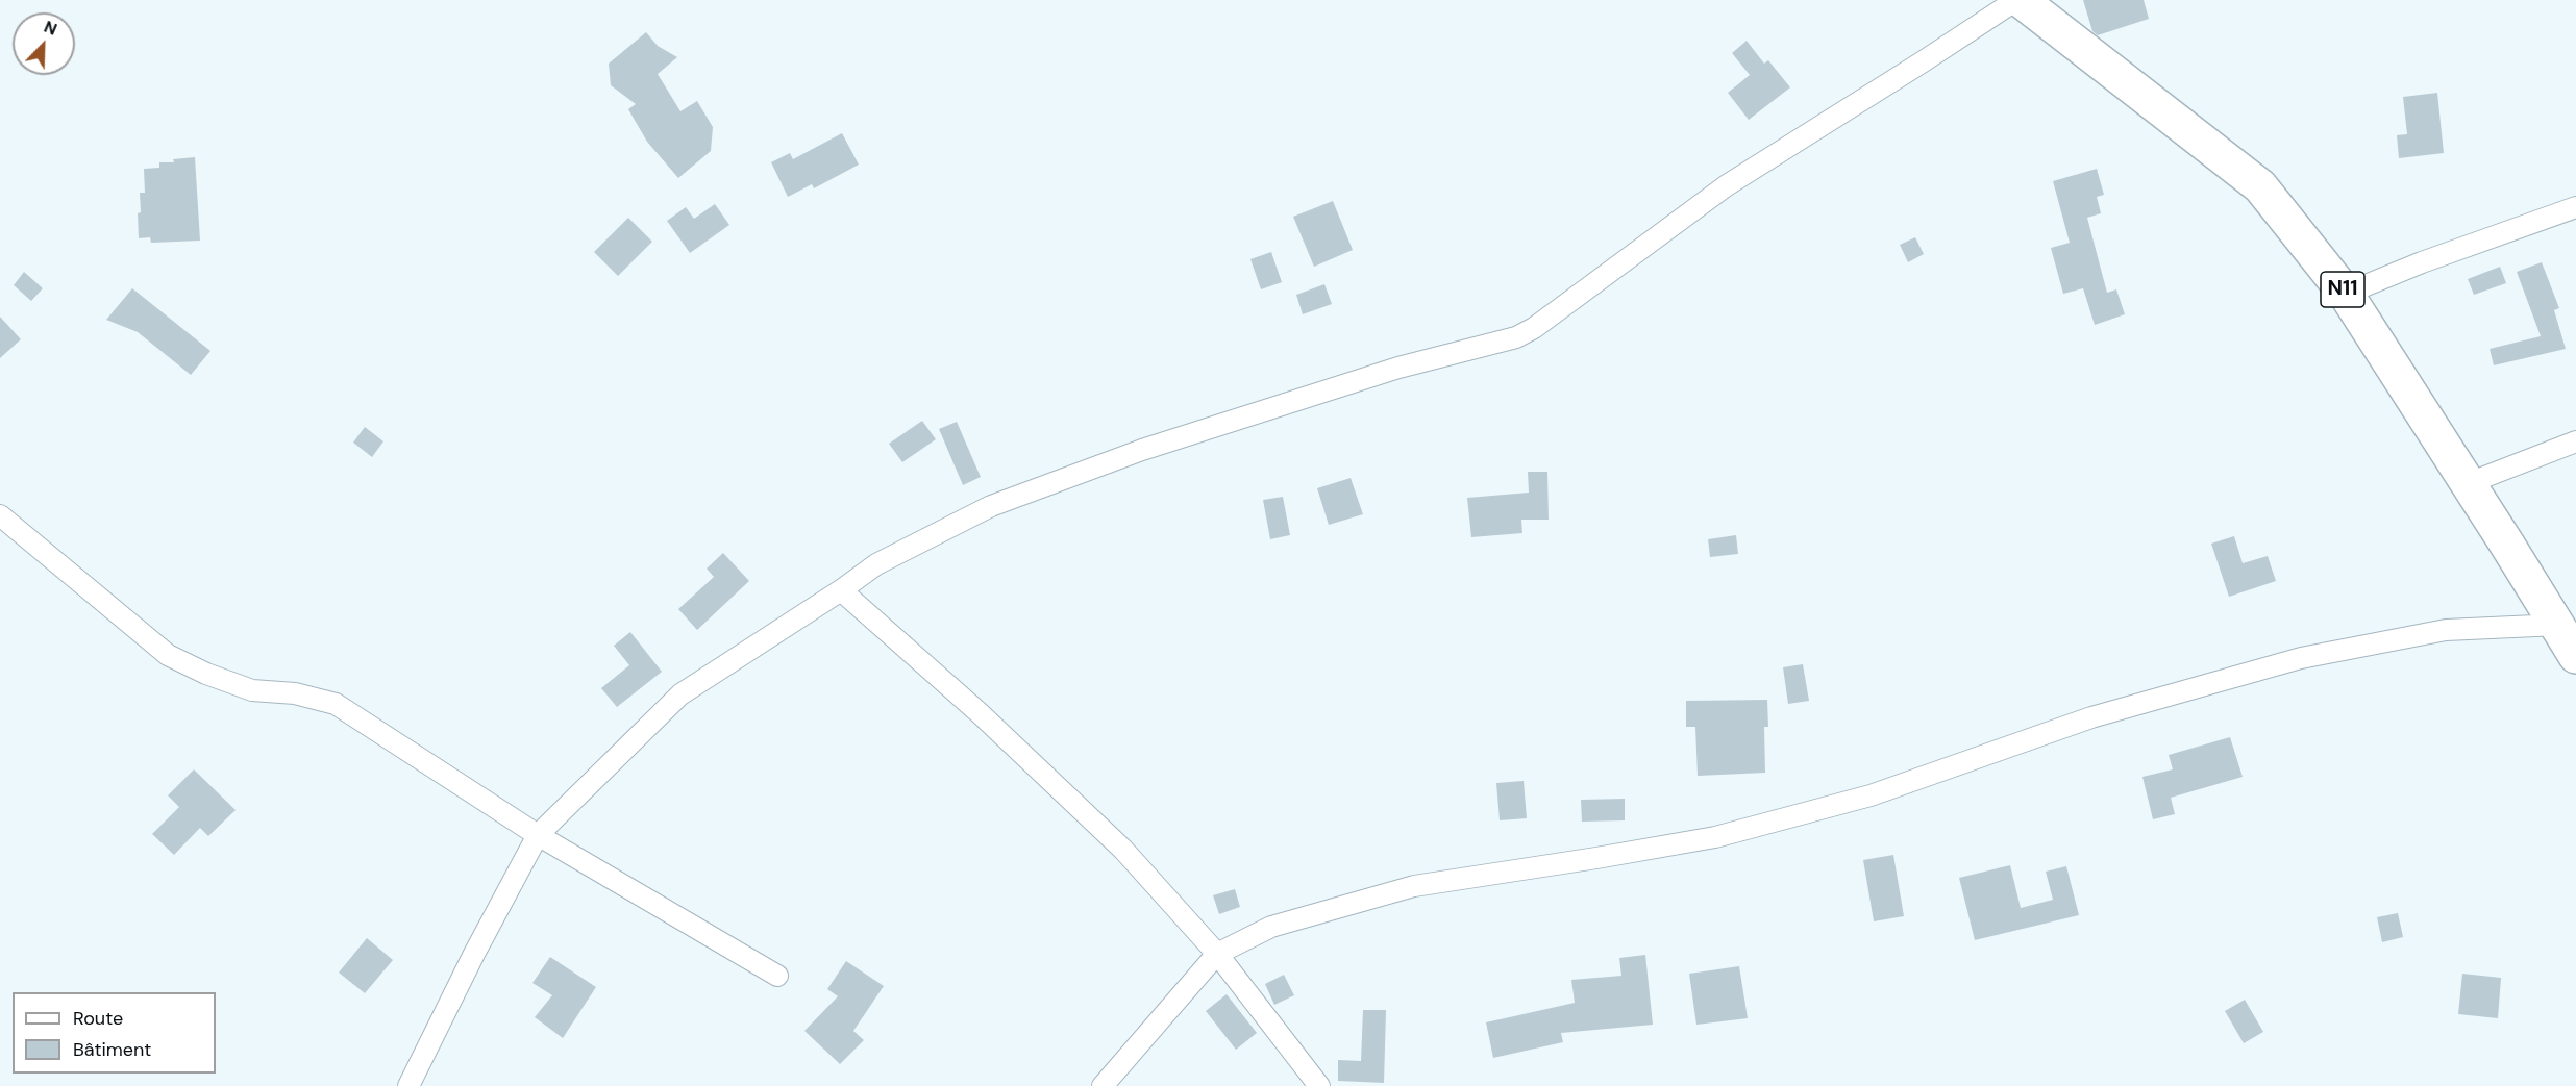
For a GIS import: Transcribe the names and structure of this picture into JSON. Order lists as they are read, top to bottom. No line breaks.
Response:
{"streets":{"highway":["N11"]},"legend":["Route","Bâtiment"],"north":"top right"}
